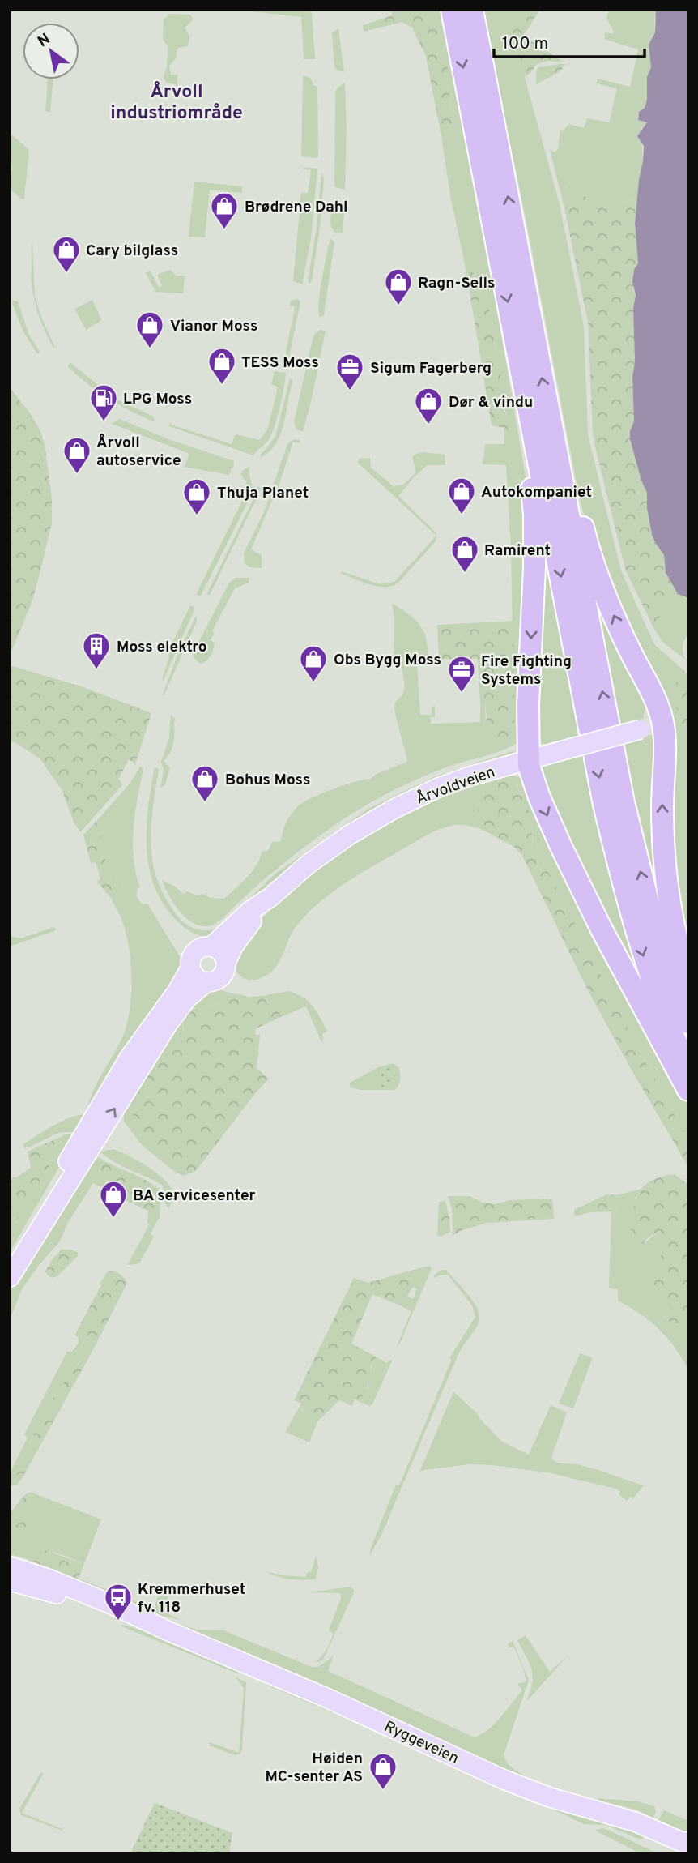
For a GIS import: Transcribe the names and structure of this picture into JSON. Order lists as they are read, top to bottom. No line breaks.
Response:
{"streets":{"main road":["Årvoldveien","Ryggeveien"]},"districts":["Årvoll industriområde"],"places":{"shop":["Brødrene Dahl","Cary bilglass","Ragn-Sells","Vianor Moss","TESS Moss","Dør & vindu","Årvoll autoservice","Autokompaniet","Thuja Planet","Ramirent","Obs Bygg Moss","Bohus Moss","BA servicesenter","Høiden MC-senter AS"],"office":["Sigum Fagerberg","Fire Fighting Systems"],"fuel station":["LPG Moss"],"building":["Moss elektro"],"bus stop":["Kremmerhuset fv. 118"]},"scale_bar":"100 m","north":"top left"}
